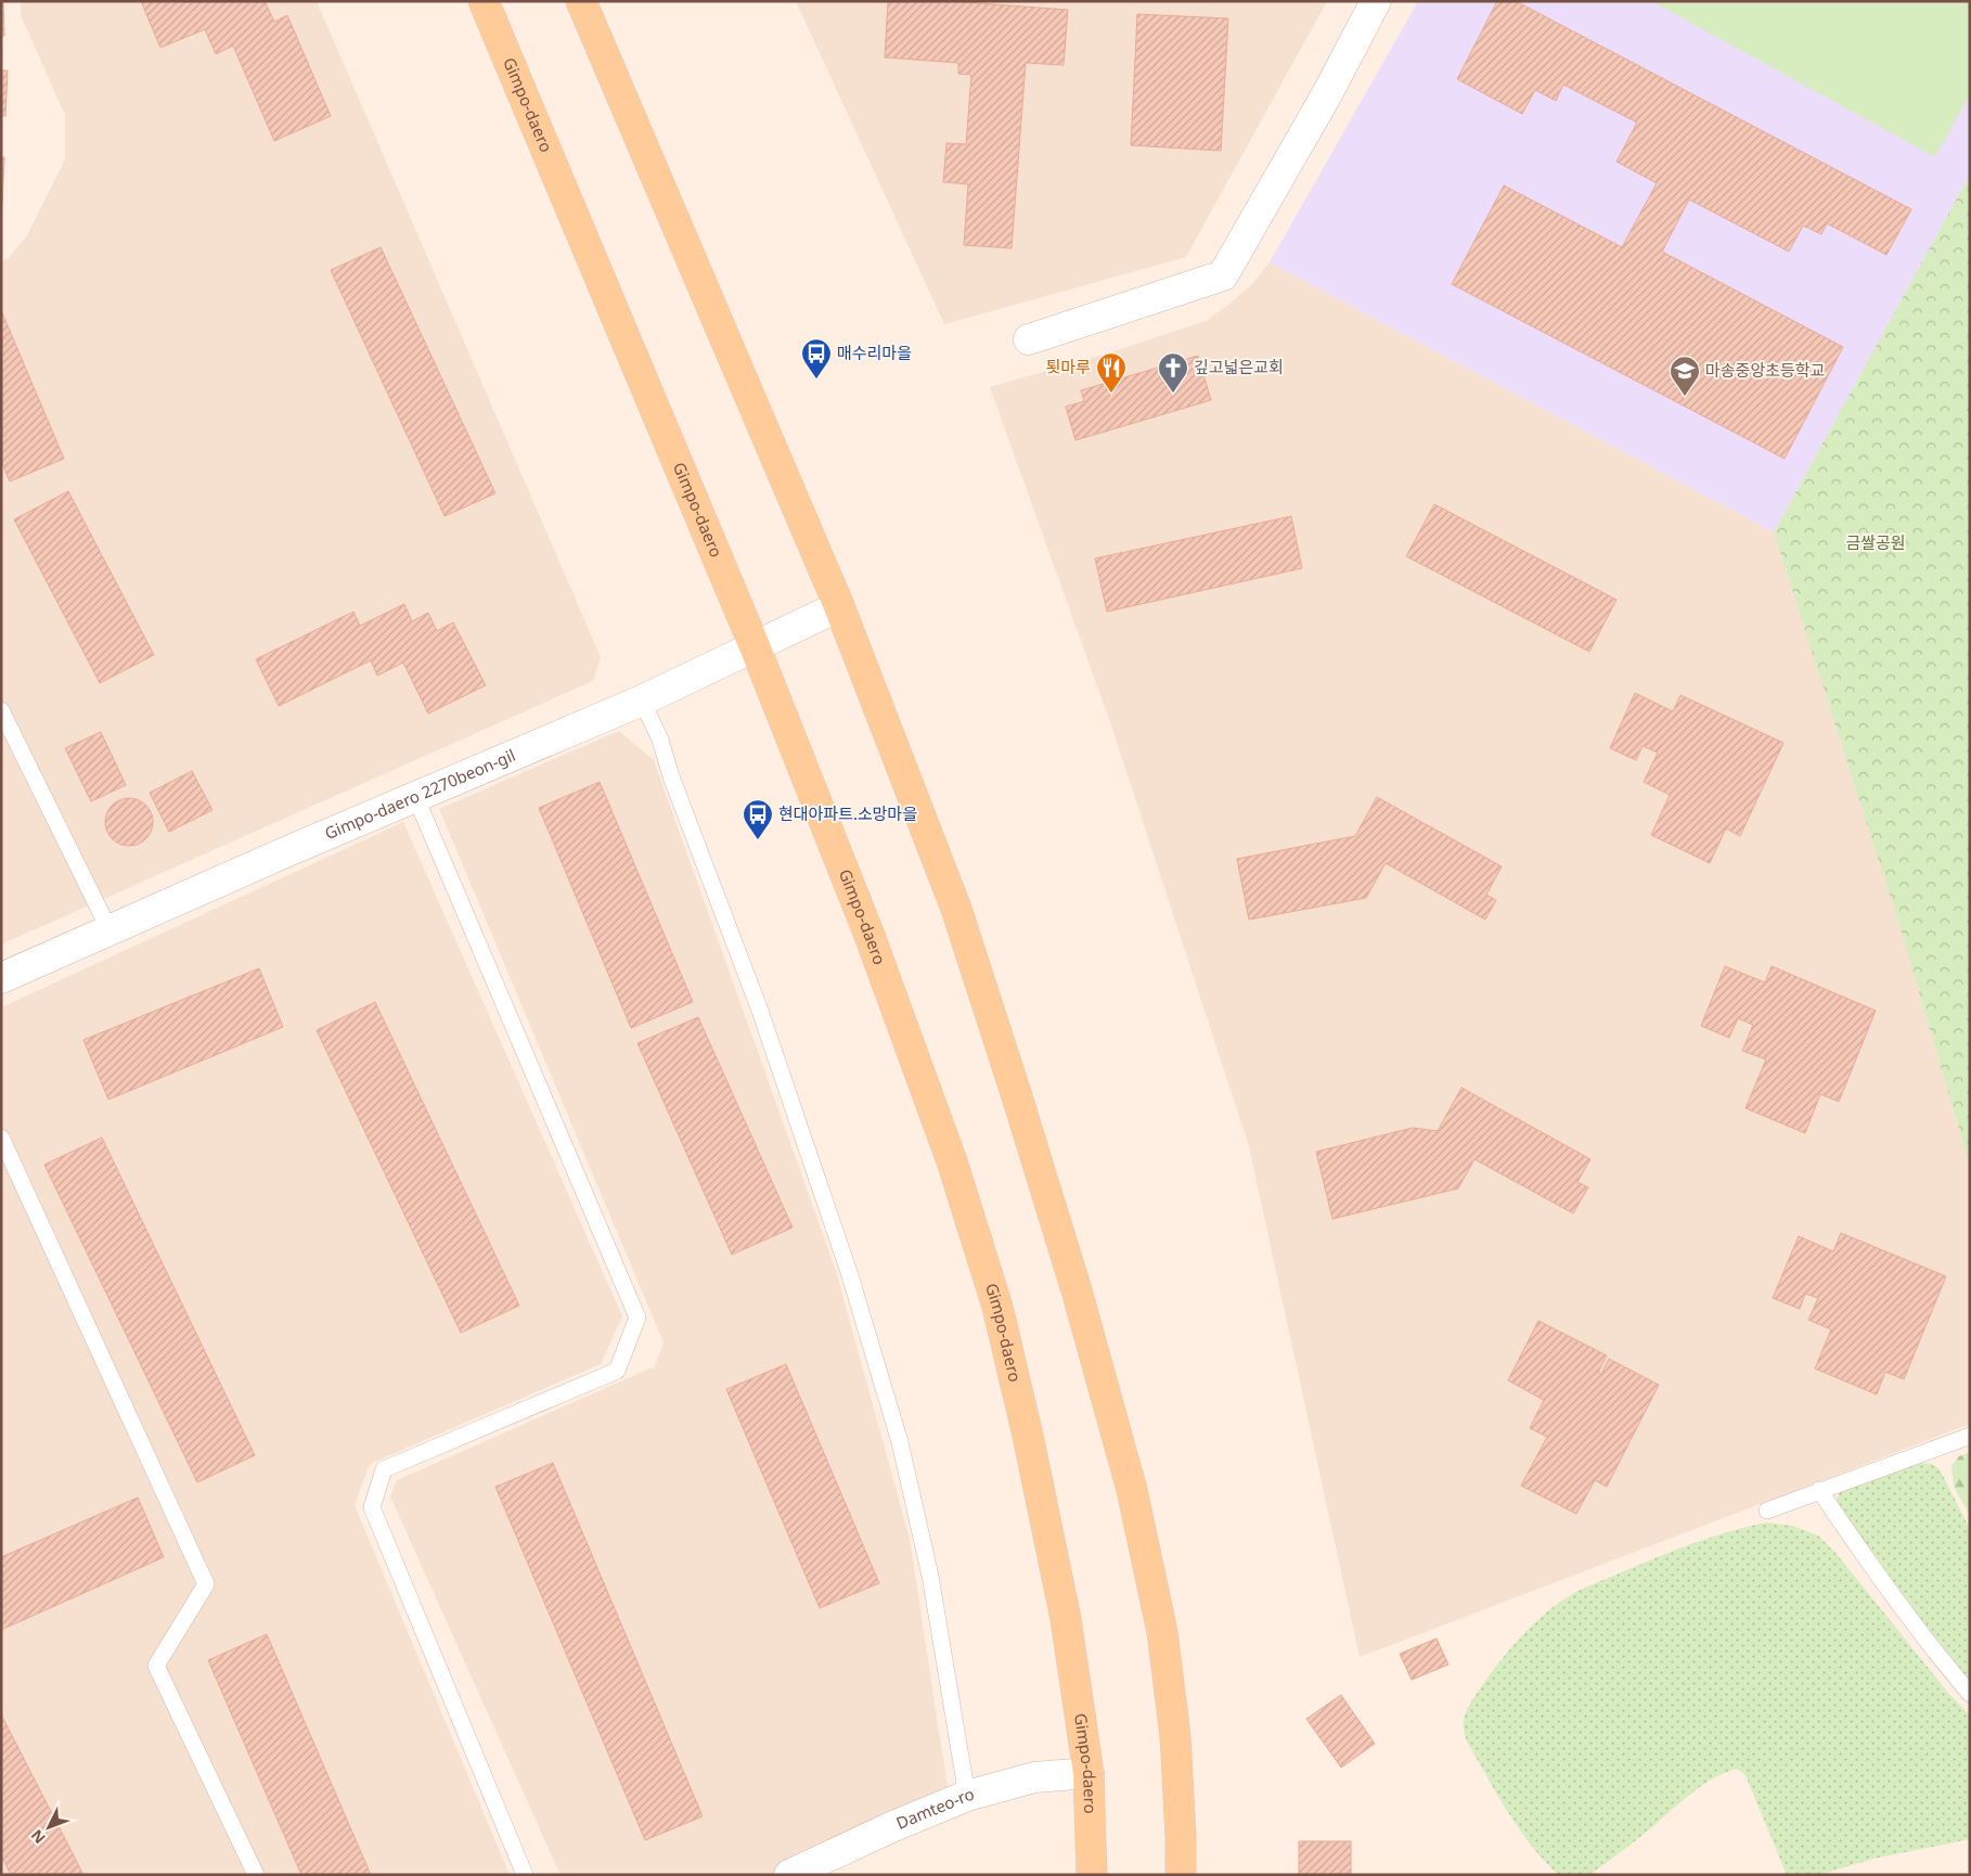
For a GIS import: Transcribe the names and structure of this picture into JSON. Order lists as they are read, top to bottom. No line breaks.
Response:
{"streets":{"main road":["Gimpo-daero"],"street":["Gimpo-daero 2270beon-gil","Damteo-ro"]},"crossings":[["Gimpo-daero","Gimpo-daero 2270beon-gil"],["Gimpo-daero","Damteo-ro"]],"parks":["금쌀공원"],"places":{"bus stop":["매수리마을","현대아파트.소망마을"],"restaurant":["툇마루"],"church":["깊고넓은교회"],"school or university":["마송중앙초등학교"]},"north":"bottom left"}
